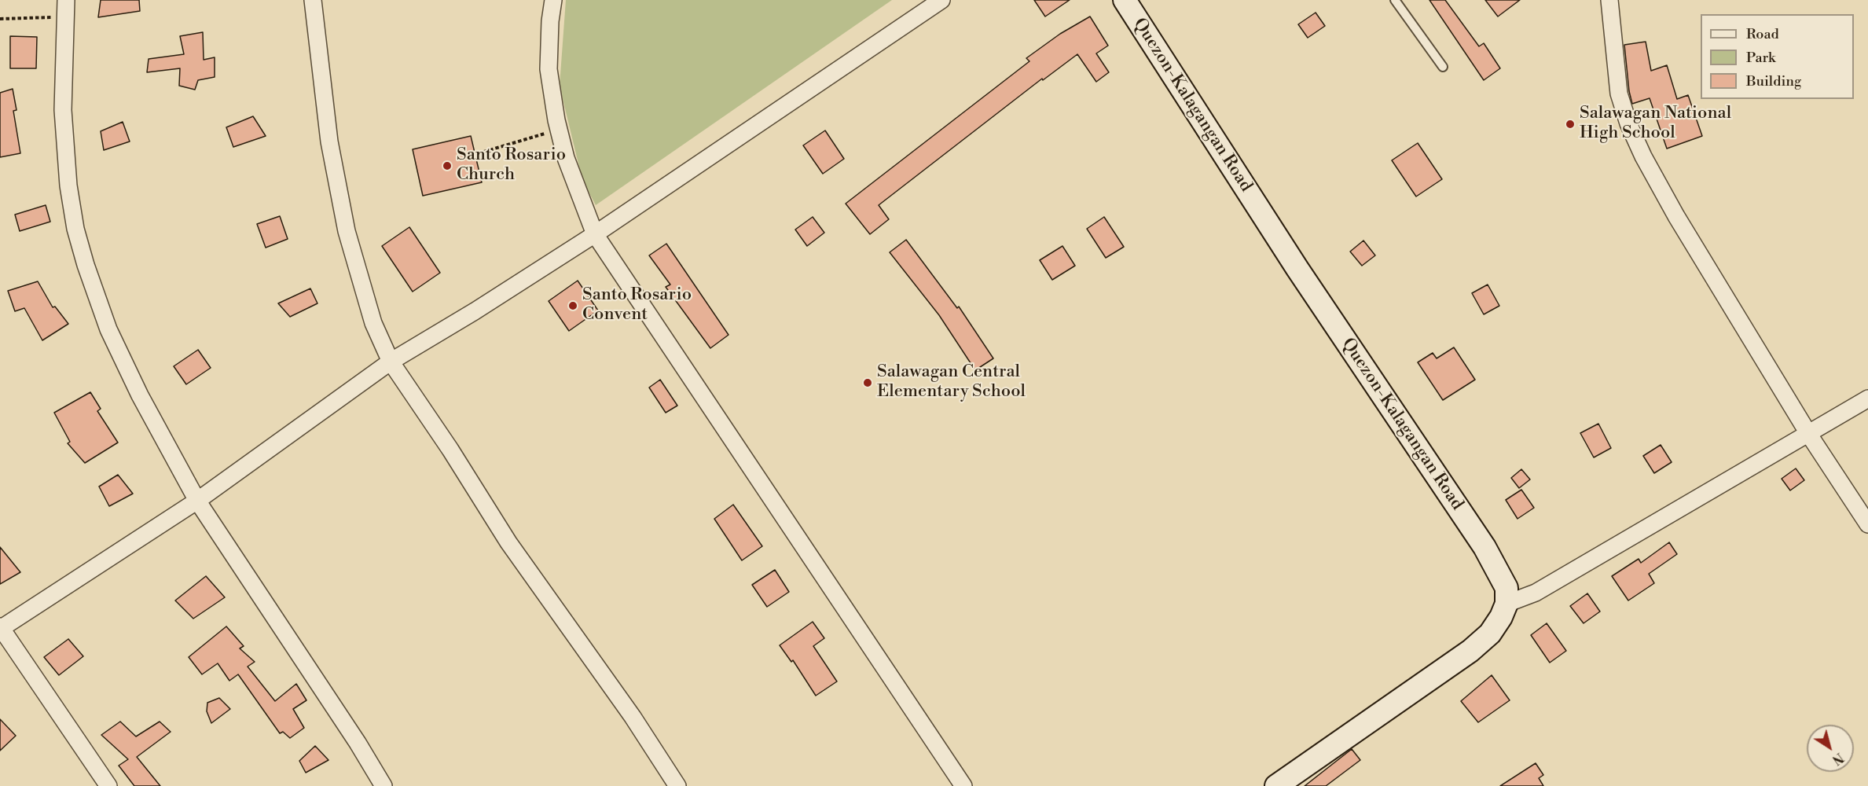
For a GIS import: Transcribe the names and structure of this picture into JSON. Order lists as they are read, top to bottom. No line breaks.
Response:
{"streets":{"main road":["Quezon-Kalagangan Road"]},"places":["Salawagan National High School","Santo Rosario Church","Santo Rosario Convent","Salawagan Central Elementary School"],"legend":["Road","Park","Building"],"north":"bottom right"}
